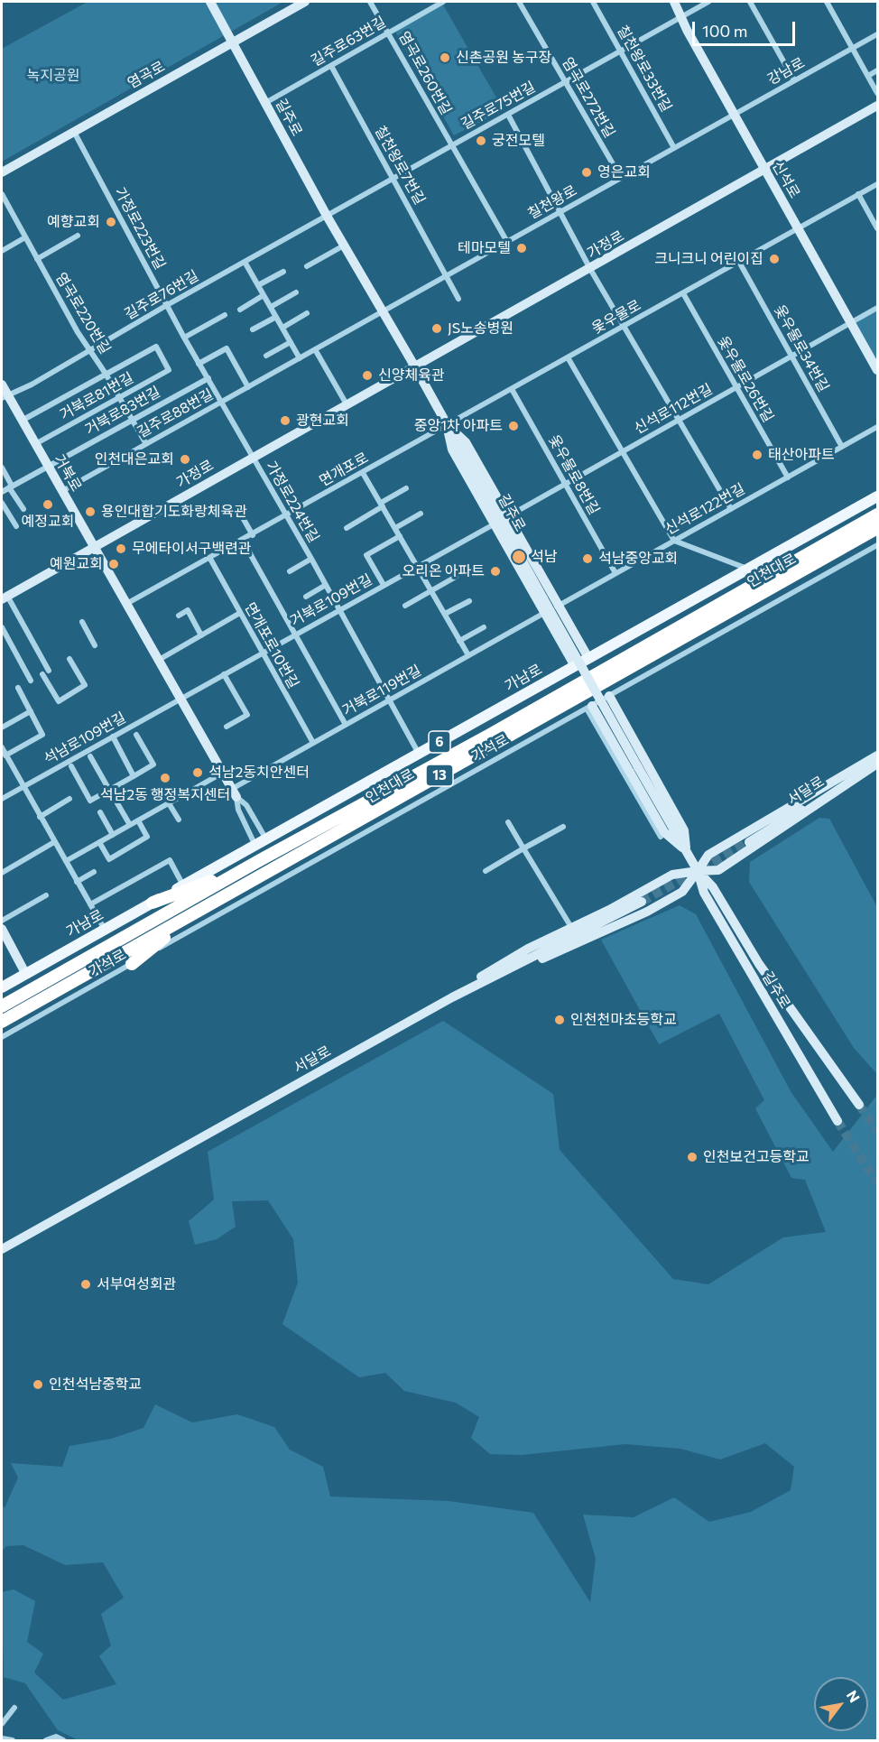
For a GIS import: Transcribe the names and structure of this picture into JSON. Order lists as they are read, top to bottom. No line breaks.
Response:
{"streets":{"highway":["인천대로","13"],"main road":["가남로","6"],"street":["길주로63번길","칠천왕로33번길","강남로","염곡로260번길","염곡로","염곡로272번길","길주로75번길","길주로","칠천왕로7번길","신석로","칠천왕로","가정로223번길","가정로","길주로76번길","염곡로220번길","옻우물로","옻우물로34번길","옻우물로26번길","거북로81번길","신석로112번길","거북로83번길","길주로88번길","면개포로","거북로","옻우물로8번길","가정로224번길","신석로122번길","거북로109번길","면개포로10번길","거북로119번길","석남로109번길","가석로","서달로"]},"crossings":[["길주로63번길","염곡로260번길"],["길주로63번길","길주로"],["길주로63번길","칠천왕로7번길"],["칠천왕로33번길","길주로75번길"],["칠천왕로33번길","칠천왕로"],["강남로","신석로"],["강남로","칠천왕로"],["염곡로260번길","길주로75번길"],["염곡로260번길","칠천왕로"],["염곡로","길주로"],["염곡로","가정로223번길"],["염곡로272번길","길주로75번길"],["염곡로272번길","칠천왕로"],["길주로75번길","길주로"],["길주로75번길","칠천왕로7번길"],["길주로75번길","신석로"],["길주로75번길","길주로76번길"],["길주로","칠천왕로"],["길주로","가정로"],["길주로","길주로76번길"],["길주로","옻우물로"],["길주로","길주로88번길"],["길주로","면개포로"],["길주로","가석로"],["칠천왕로7번길","칠천왕로"],["신석로","칠천왕로"],["신석로","가정로"],["신석로","옻우물로"],["신석로","신석로112번길"],["칠천왕로","길주로88번길"],["가정로223번길","가정로"],["가정로223번길","길주로76번길"],["가정로223번길","거북로83번길"],["가정로223번길","길주로88번길"],["가정로223번길","가정로224번길"],["가정로","거북로"],["가정로","가정로224번길"],["길주로76번길","염곡로220번길"],["길주로76번길","거북로"],["염곡로220번길","거북로81번길"],["염곡로220번길","거북로83번길"],["염곡로220번길","길주로88번길"],["옻우물로","옻우물로34번길"],["옻우물로","옻우물로26번길"],["옻우물로","면개포로"],["옻우물로","옻우물로8번길"],["옻우물로34번길","신석로112번길"],["옻우물로34번길","신석로122번길"],["옻우물로26번길","신석로112번길"],["옻우물로26번길","신석로122번길"],["거북로81번길","거북로"],["신석로112번길","옻우물로8번길"],["거북로83번길","거북로"],["길주로88번길","거북로"],["면개포로","거북로"],["면개포로","가정로224번길"],["면개포로","면개포로10번길"],["거북로","거북로109번길"],["거북로","거북로119번길"],["거북로","석남로109번길"],["옻우물로8번길","신석로122번길"],["가정로224번길","거북로109번길"],["가정로224번길","가남로"],["가정로224번길","거북로119번길"],["신석로122번길","거북로119번길"],["거북로109번길","면개포로10번길"],["거북로109번길","석남로109번길"],["면개포로10번길","거북로119번길"]],"parks":["녹지공원"],"places":["신촌공원 농구장","궁전모텔","영은교회","예향교회","테마모텔","크니크니 어린이집","JS노송병원","신양체육관","광현교회","중앙1차 아파트","태산아파트","인천대은교회","예정교회","용인대합기도화랑체육관","무에타이서구백련관","석남","석남중앙교회","예원교회","오리온 아파트","석남2동치안센터","석남2동 행정복지센터","인천천마초등학교","인천보건고등학교","서부여성회관","인천석남중학교"],"scale_bar":"100 m","north":"top right"}
